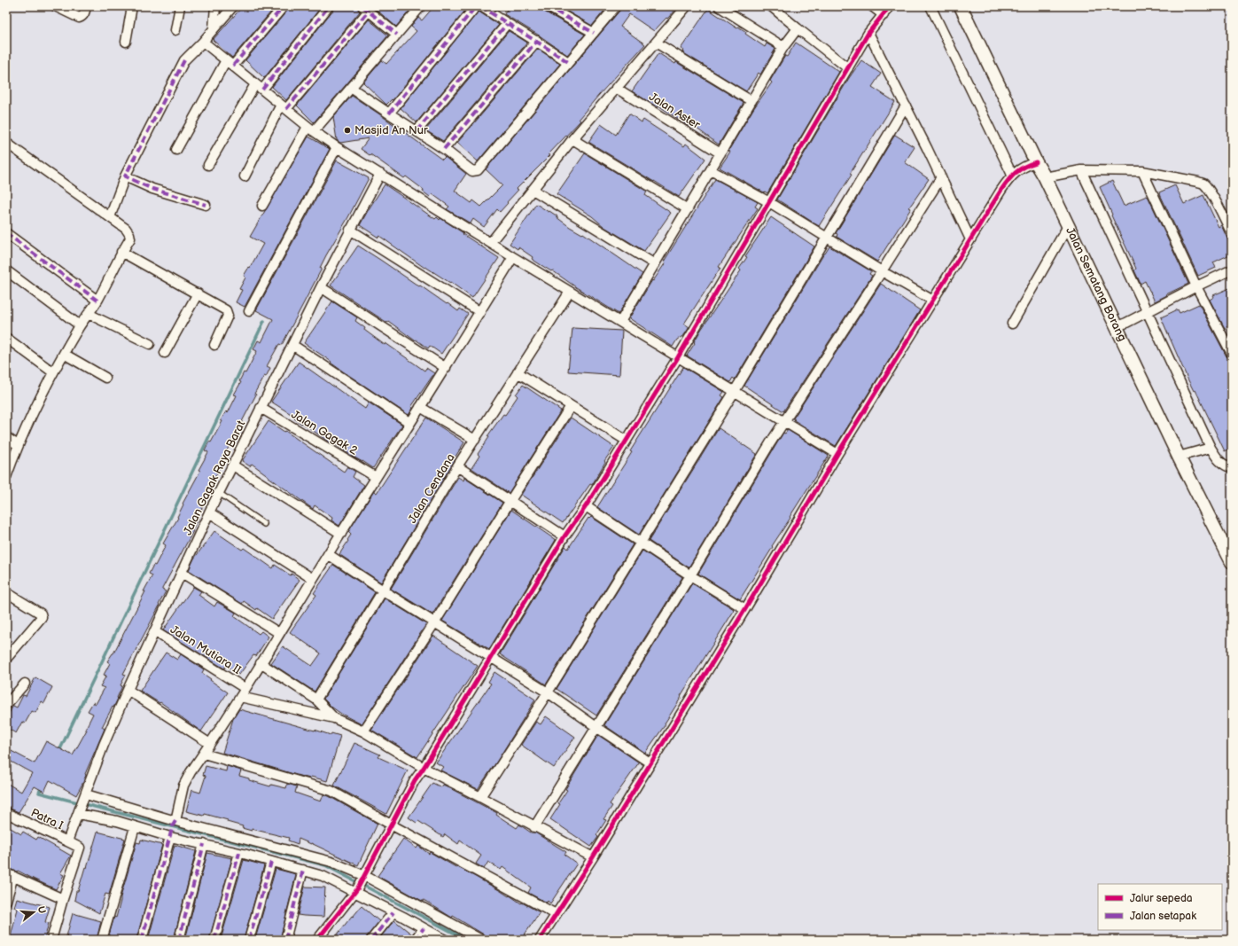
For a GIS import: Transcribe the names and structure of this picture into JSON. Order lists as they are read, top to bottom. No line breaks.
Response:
{"streets":{"street":["Jalan Aster","Jalan Sematang Borang","Jalan Gagak 2","Jalan Gagak Raya Barat","Jalan Cendana","Jalan Mutiara II","Patra I"]},"crossings":[["Jalan Gagak 2","Jalan Gagak Raya Barat"],["Jalan Gagak Raya Barat","Jalan Mutiara II"],["Jalan Gagak Raya Barat","Patra I"]],"places":["Masjid An Nur"],"legend":["Jalur sepeda","Jalan setapak"],"north":"right"}
